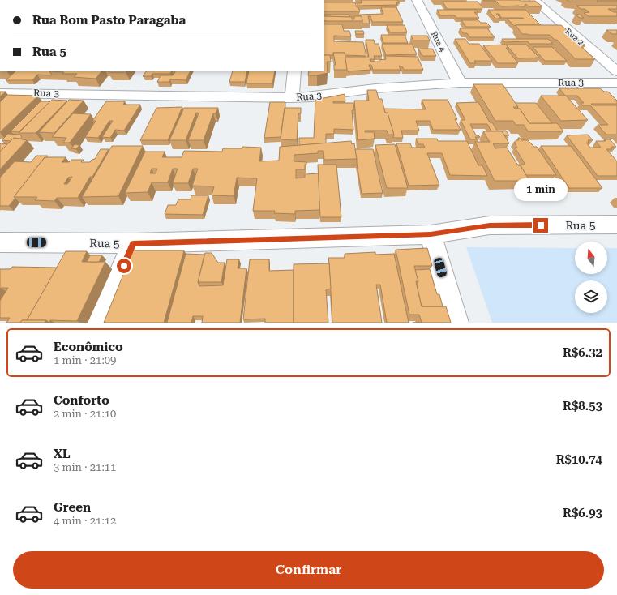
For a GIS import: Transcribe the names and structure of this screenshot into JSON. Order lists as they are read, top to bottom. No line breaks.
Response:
{"streets":{"street":["Rua 2","Rua 4","Rua 3","Rua 5"]},"crossings":[["Rua 4","Rua 3"]],"north":"top","page":{"banner":["Rua Bom Pasto Paragaba","Rua 5"],"bubble":"1 min","list":[{"name":"Econômico","note":"1 min · 21:09","value":"R$6.32"},{"name":"Conforto","note":"2 min · 21:10","value":"R$8.53"},{"name":"XL","note":"3 min · 21:11","value":"R$10.74"},{"name":"Green","note":"4 min · 21:12","value":"R$6.93"}],"buttons":"Confirmar"}}
